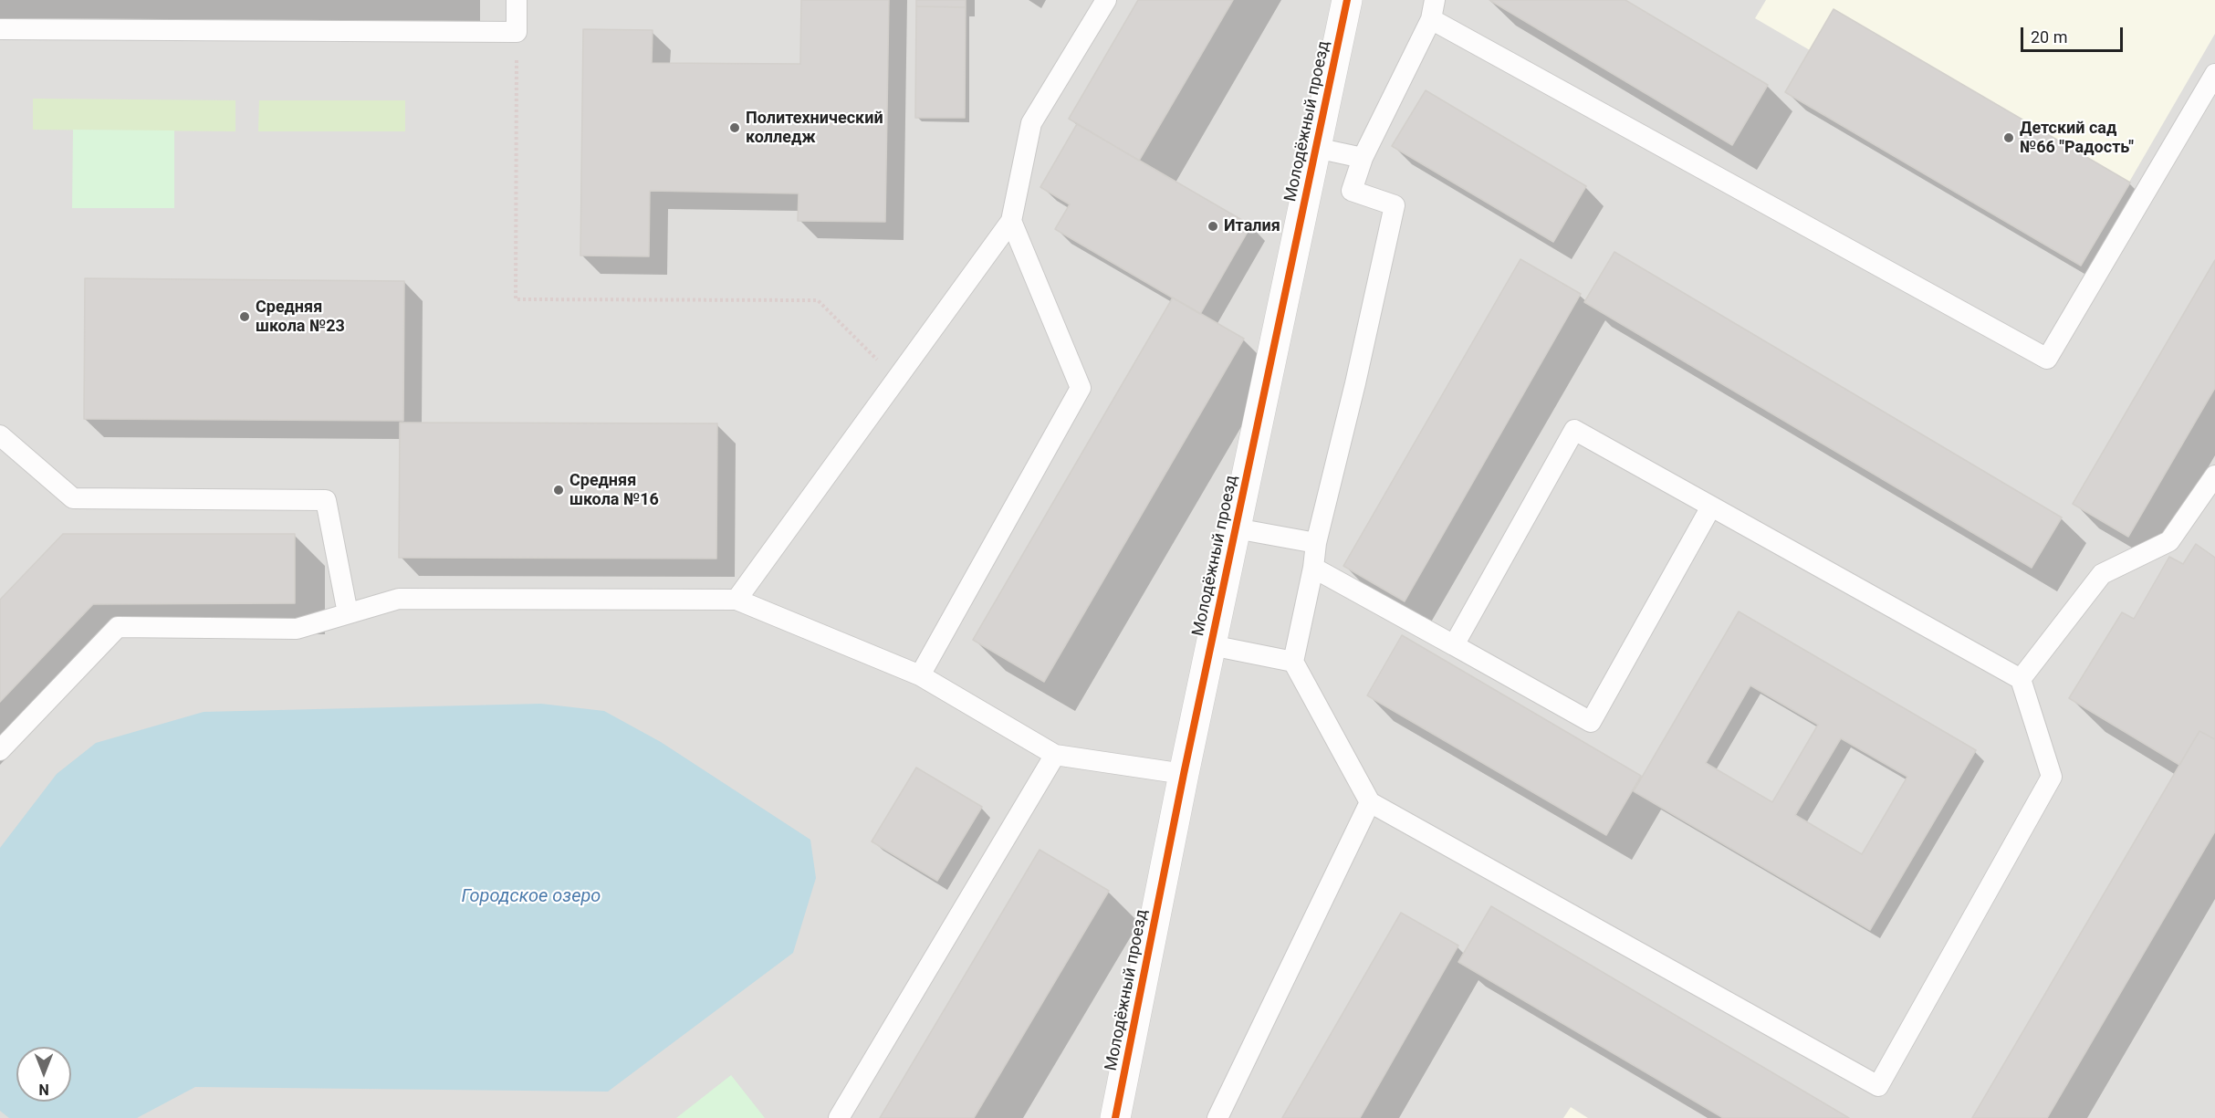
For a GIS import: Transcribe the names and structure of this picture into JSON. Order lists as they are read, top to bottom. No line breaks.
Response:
{"streets":{"street":["Молодёжный проезд"]},"water":["Городское озеро"],"places":["Политехнический колледж","Детский сад №66 \"Радость\"","Италия","Средняя школа №23","Средняя школа №16"],"scale_bar":"20 m","north":"bottom"}
